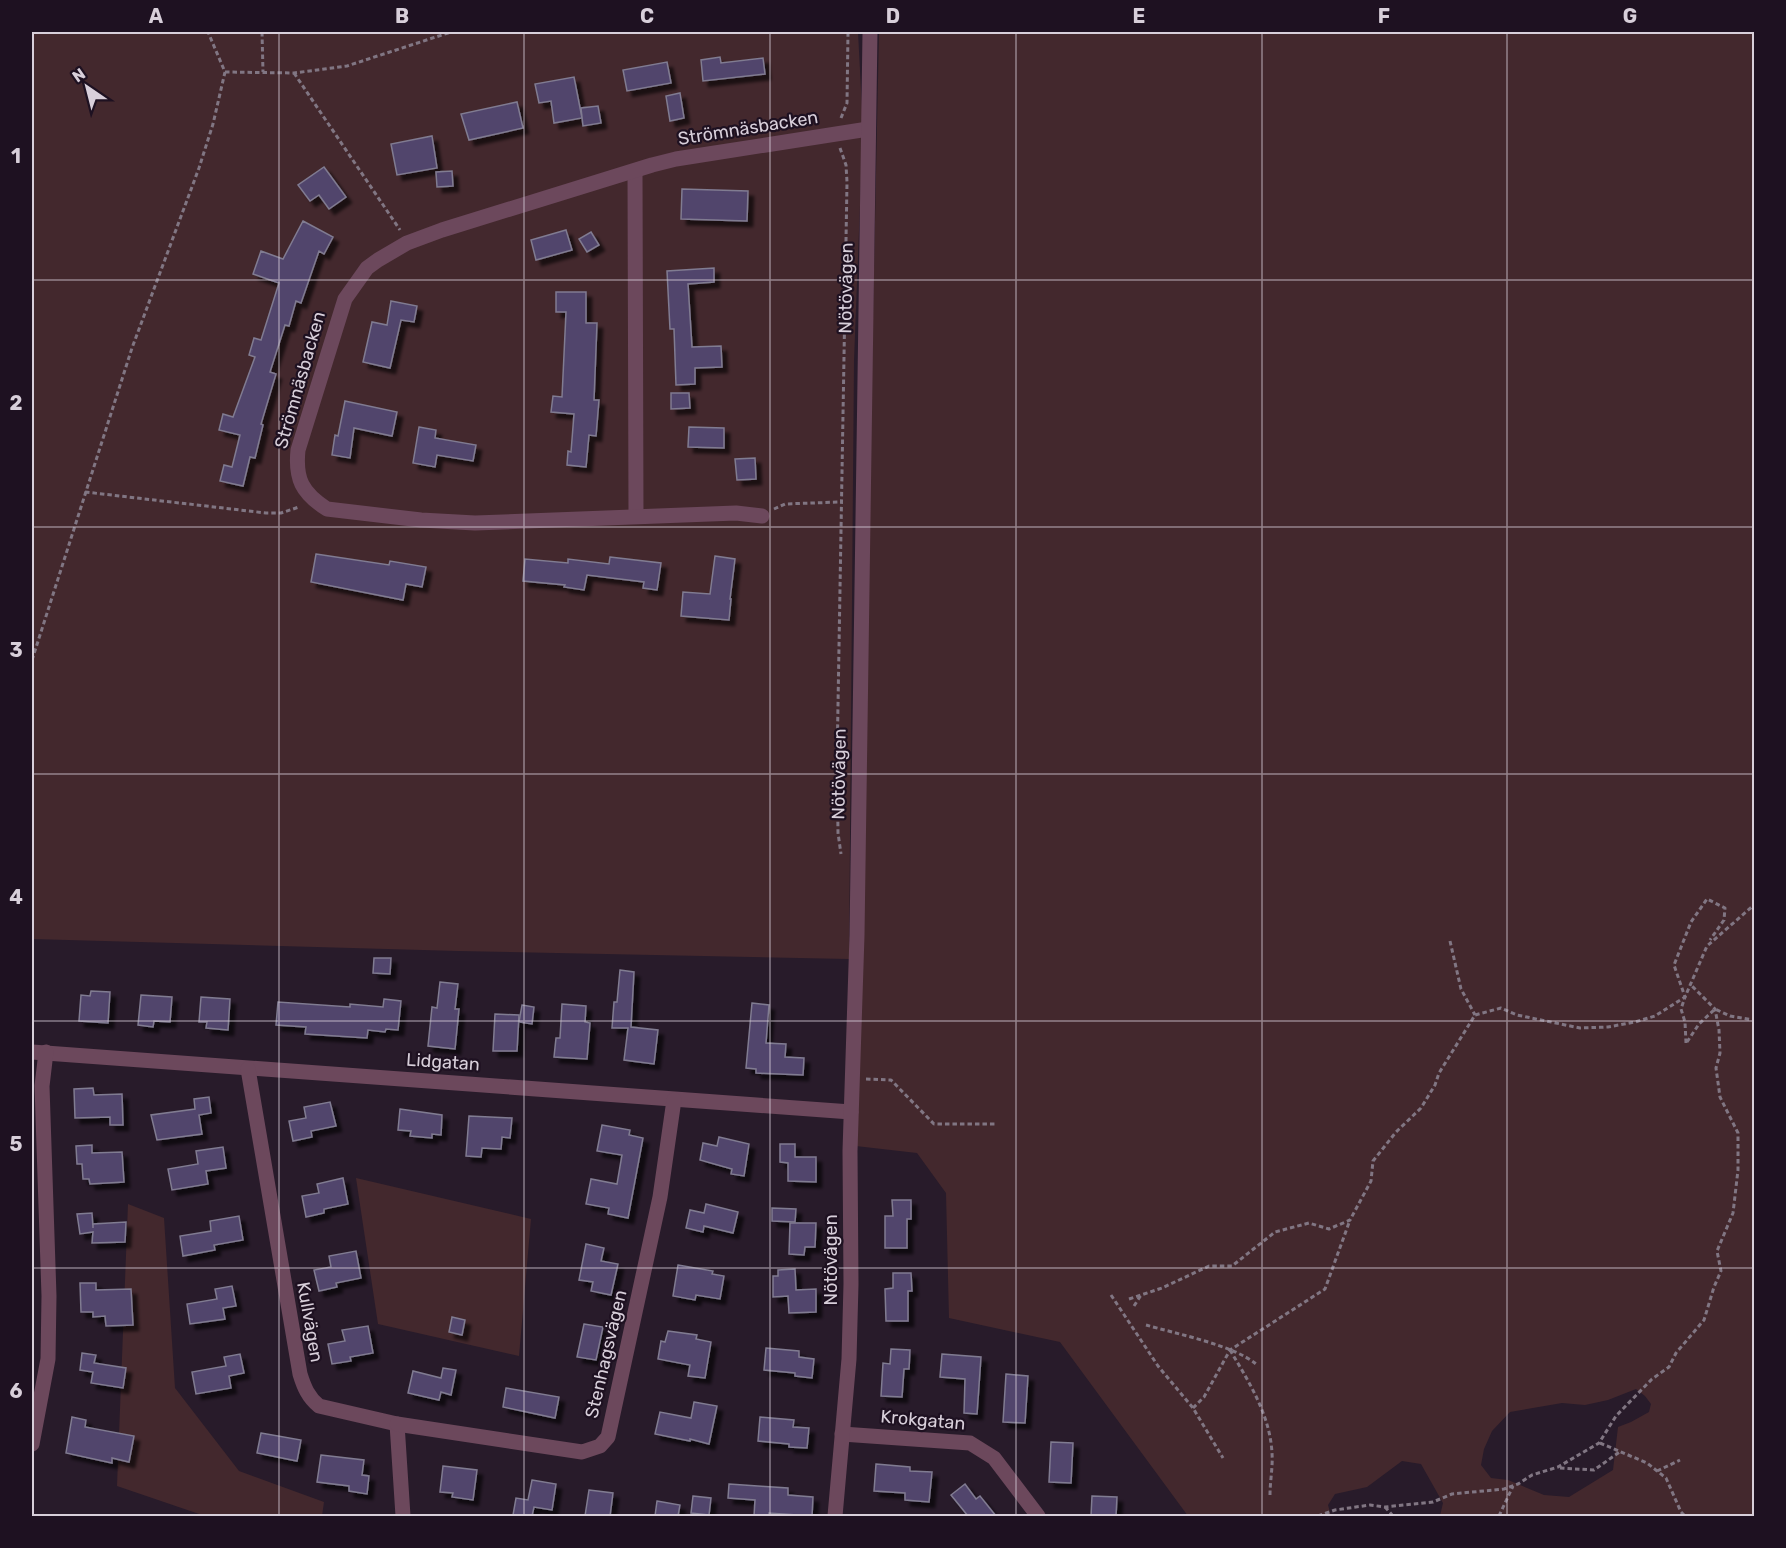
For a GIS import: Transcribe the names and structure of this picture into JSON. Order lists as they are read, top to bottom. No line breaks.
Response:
{"streets":{"street":["Strömnäsbacken","Nötövägen","Lidgatan","Kullvägen","Stenhagsvägen","Krokgatan"]},"crossings":[["Strömnäsbacken","Nötövägen"],["Nötövägen","Lidgatan"],["Nötövägen","Krokgatan"],["Lidgatan","Kullvägen"],["Lidgatan","Stenhagsvägen"],["Kullvägen","Stenhagsvägen"]],"north":"top left","grid":{"columns":["A","B","C","D","E","F","G"],"rows":["1","2","3","4","5","6"]}}
